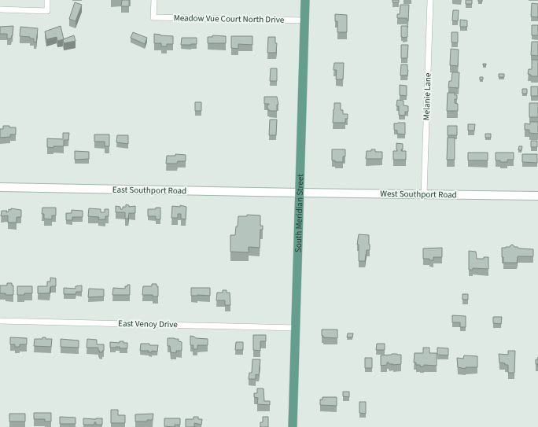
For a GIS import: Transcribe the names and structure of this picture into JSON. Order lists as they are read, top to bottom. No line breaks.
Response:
{"streets":{"main road":["East Southport Road","West Southport Road","South Meridian Street"],"street":["Meadow Vue Court North Drive","Melanie Lane","East Venoy Drive"]},"crossings":[["Meadow Vue Court North Drive","South Meridian Street"],["Melanie Lane","West Southport Road"],["East Southport Road","West Southport Road"],["East Southport Road","South Meridian Street"],["West Southport Road","South Meridian Street"],["South Meridian Street","East Venoy Drive"]]}
